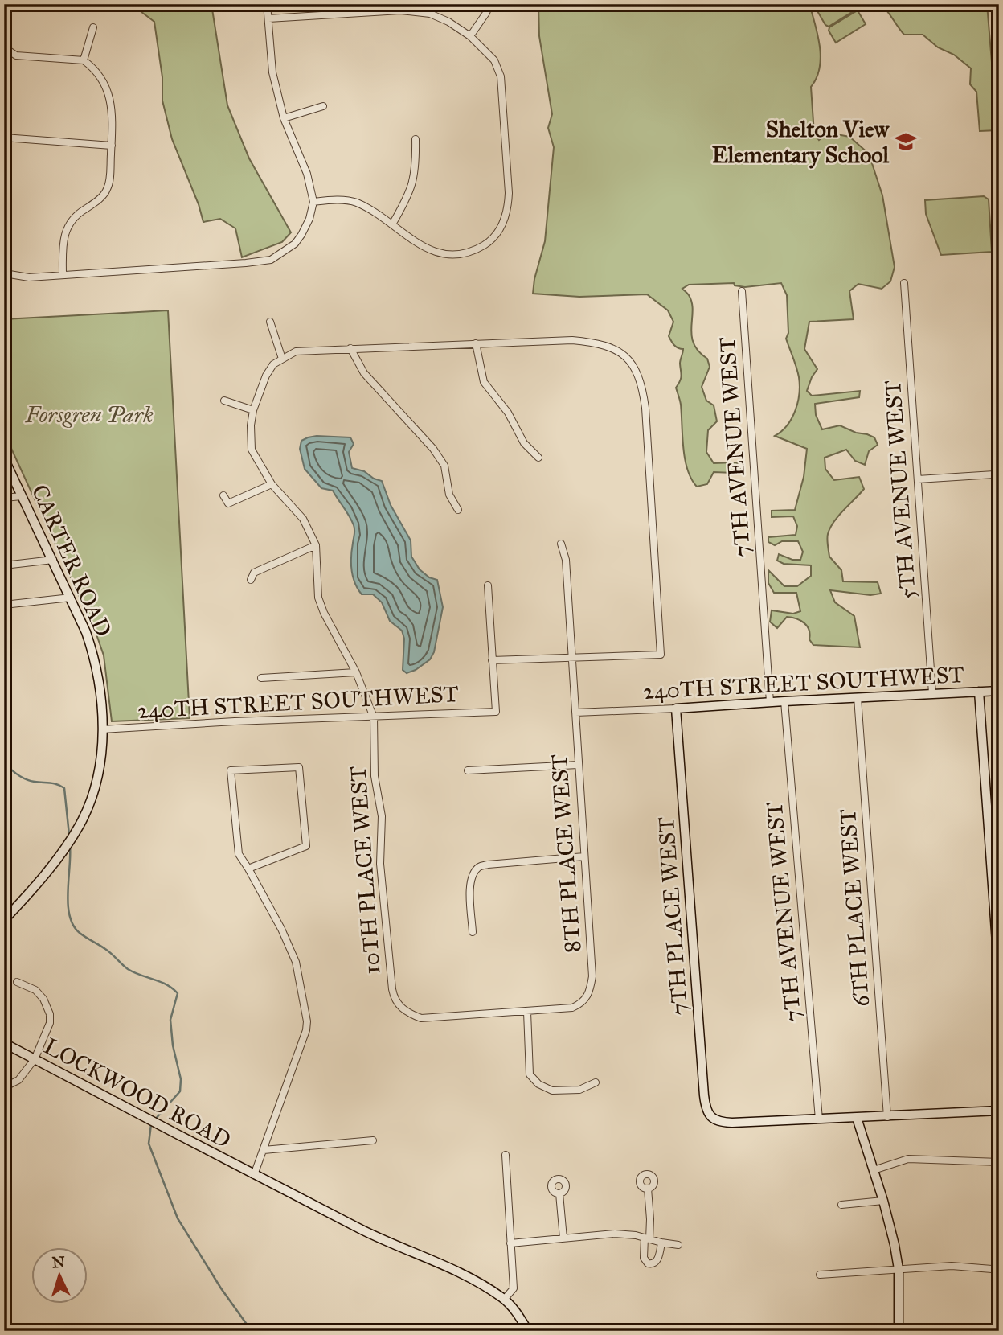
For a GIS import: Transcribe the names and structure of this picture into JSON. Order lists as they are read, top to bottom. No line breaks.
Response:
{"streets":{"street":["7TH AVENUE WEST","5TH AVENUE WEST","CARTER ROAD","240TH STREET SOUTHWEST","8TH PLACE WEST","10TH PLACE WEST","6TH PLACE WEST","7TH PLACE WEST","LOCKWOOD ROAD"]},"crossings":[["7TH AVENUE WEST","240TH STREET SOUTHWEST"],["7TH AVENUE WEST","7TH PLACE WEST"],["5TH AVENUE WEST","240TH STREET SOUTHWEST"],["CARTER ROAD","240TH STREET SOUTHWEST"],["240TH STREET SOUTHWEST","8TH PLACE WEST"],["240TH STREET SOUTHWEST","10TH PLACE WEST"],["240TH STREET SOUTHWEST","6TH PLACE WEST"],["240TH STREET SOUTHWEST","7TH PLACE WEST"],["8TH PLACE WEST","10TH PLACE WEST"]],"parks":["Forsgren Park"],"places":{"school or university":["Shelton View Elementary School"]},"north":"top"}
